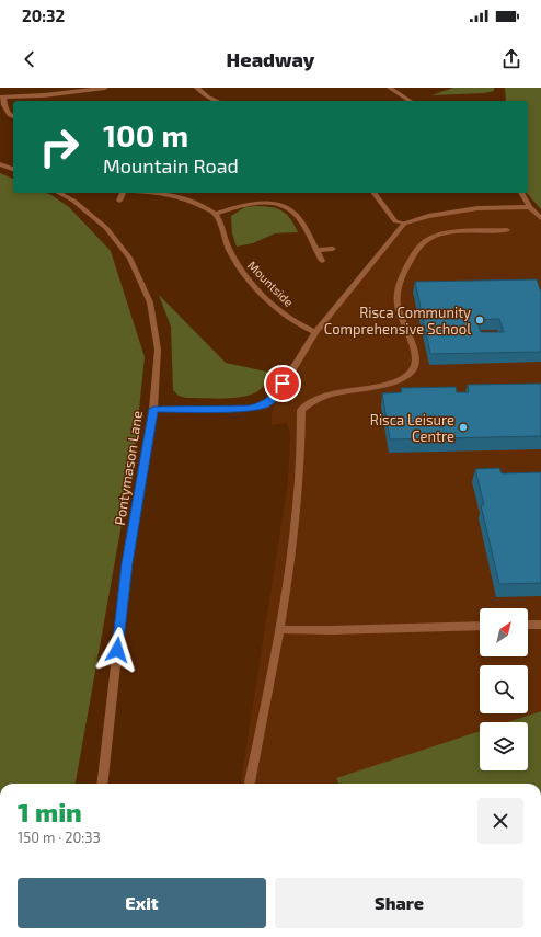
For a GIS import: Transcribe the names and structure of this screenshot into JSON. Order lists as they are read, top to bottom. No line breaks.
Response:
{"streets":{"street":["Mountside","Pontymason Lane"]},"places":["Risca Community Comprehensive School","Risca Leisure Centre"],"north":"top right","page":{"status":"20:32","header":"Headway","turn":["100 m","Mountain Road"],"heading":["1 min","150 m · 20:33"],"buttons":["Exit","Share"]}}
